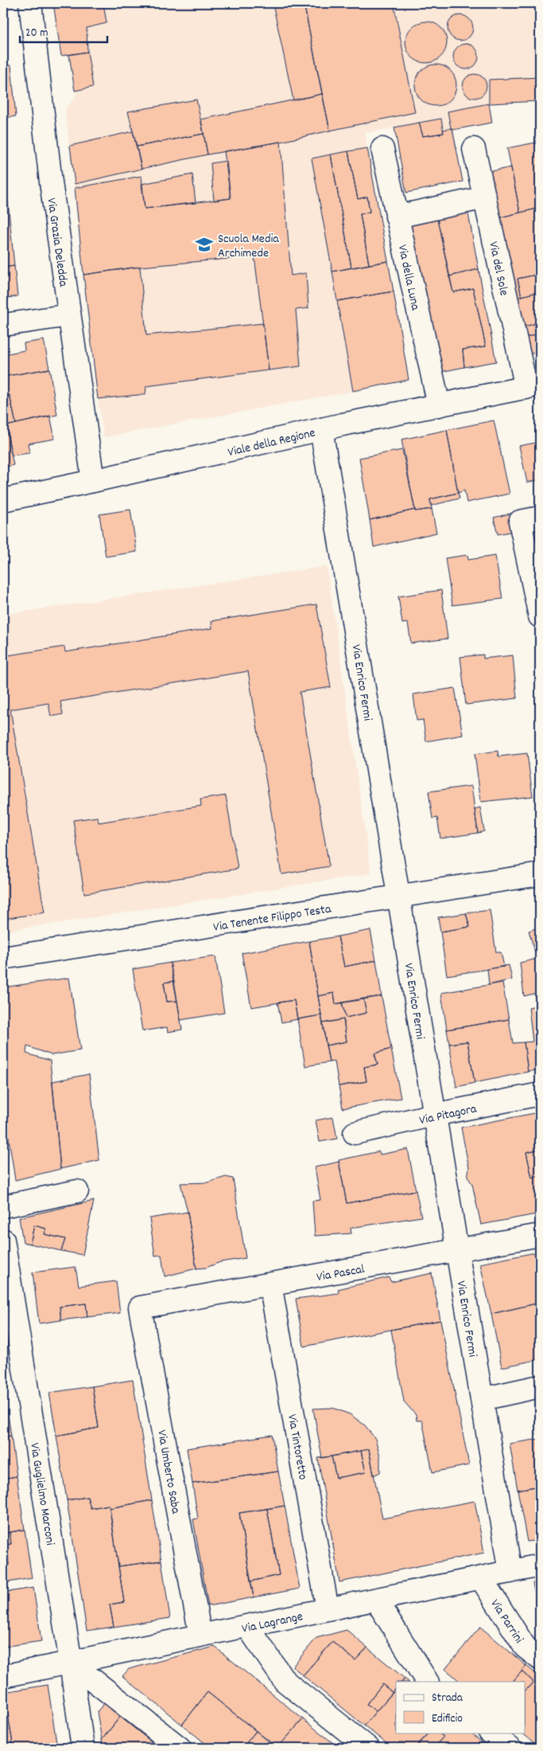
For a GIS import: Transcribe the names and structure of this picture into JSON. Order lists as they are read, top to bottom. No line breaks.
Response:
{"streets":{"street":["Via Grazia Deledda","Via del Sole","Via della Luna","Viale della Regione","Via Enrico Fermi","Via Tenente Filippo Testa","Via Pitagora","Via Pascal","Via Tintoretto","Via Umberto Saba","Via Guglielmo Marconi","Via Parrini","Via Lagrange"]},"crossings":[["Via Grazia Deledda","Viale della Regione"],["Via del Sole","Viale della Regione"],["Via della Luna","Viale della Regione"],["Viale della Regione","Via Enrico Fermi"],["Via Enrico Fermi","Via Tenente Filippo Testa"],["Via Enrico Fermi","Via Pitagora"],["Via Enrico Fermi","Via Pascal"],["Via Enrico Fermi","Via Lagrange"],["Via Pascal","Via Tintoretto"],["Via Pascal","Via Umberto Saba"],["Via Tintoretto","Via Lagrange"],["Via Umberto Saba","Via Lagrange"],["Via Guglielmo Marconi","Via Lagrange"],["Via Parrini","Via Lagrange"]],"places":{"school or university":["Scuola Media Archimede"]},"legend":["Strada","Edificio"],"scale_bar":"20 m"}
